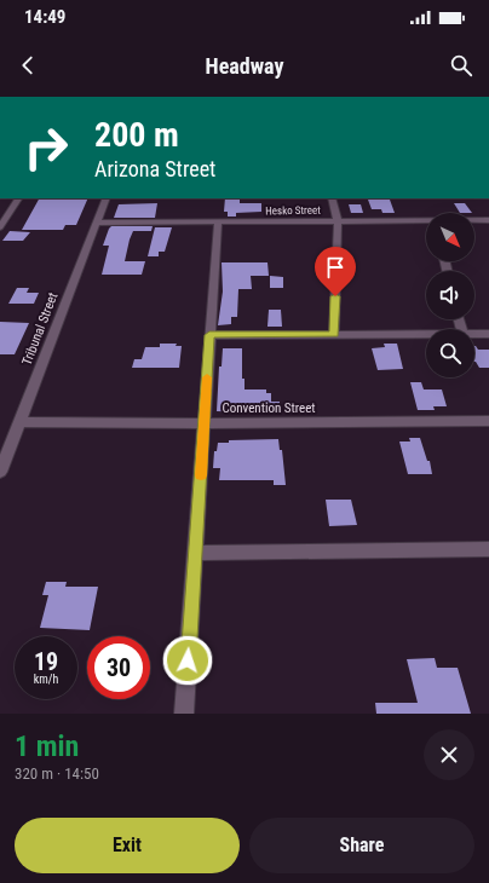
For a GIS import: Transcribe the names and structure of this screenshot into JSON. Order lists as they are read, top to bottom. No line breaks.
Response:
{"streets":{"street":["Hesko Street","Tribunal Street","Convention Street"]},"crossings":[["Hesko Street","Tribunal Street"],["Tribunal Street","Convention Street"]],"north":"bottom right","page":{"status":"14:49","header":"Headway","turn":["200 m","Arizona Street"],"speed":"19 km/h","limit":"30","heading":["1 min","320 m · 14:50"],"buttons":["Exit","Share"]}}
